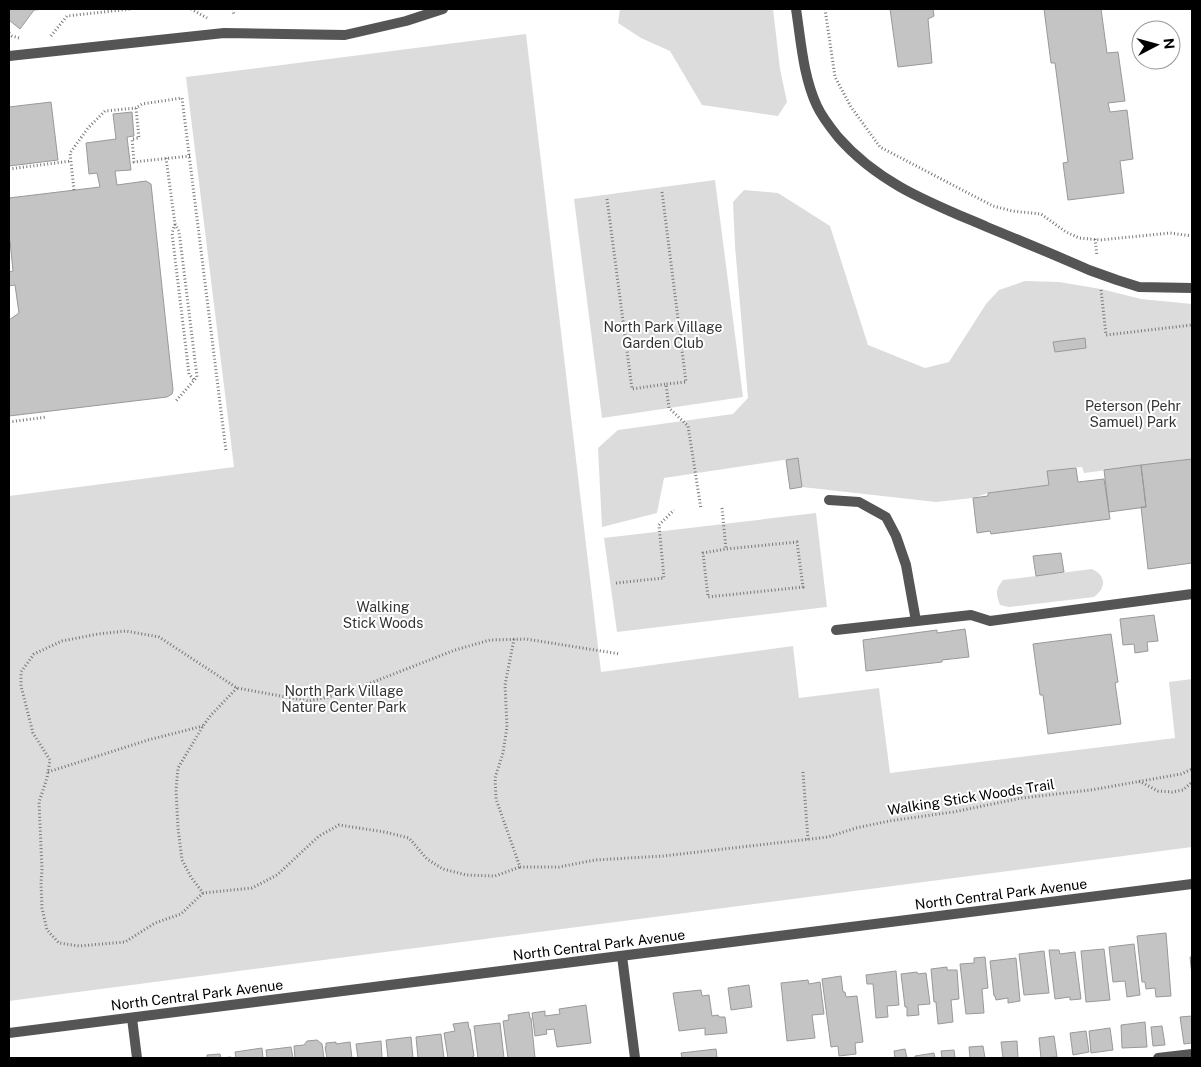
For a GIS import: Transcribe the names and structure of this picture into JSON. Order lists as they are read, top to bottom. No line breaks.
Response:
{"streets":{"street":["North Central Park Avenue"],"path":["Walking Stick Woods Trail"]},"parks":["North Park Village Garden Club","Peterson (Pehr Samuel) Park","Walking Stick Woods","North Park Village Nature Center Park"],"north":"right"}
